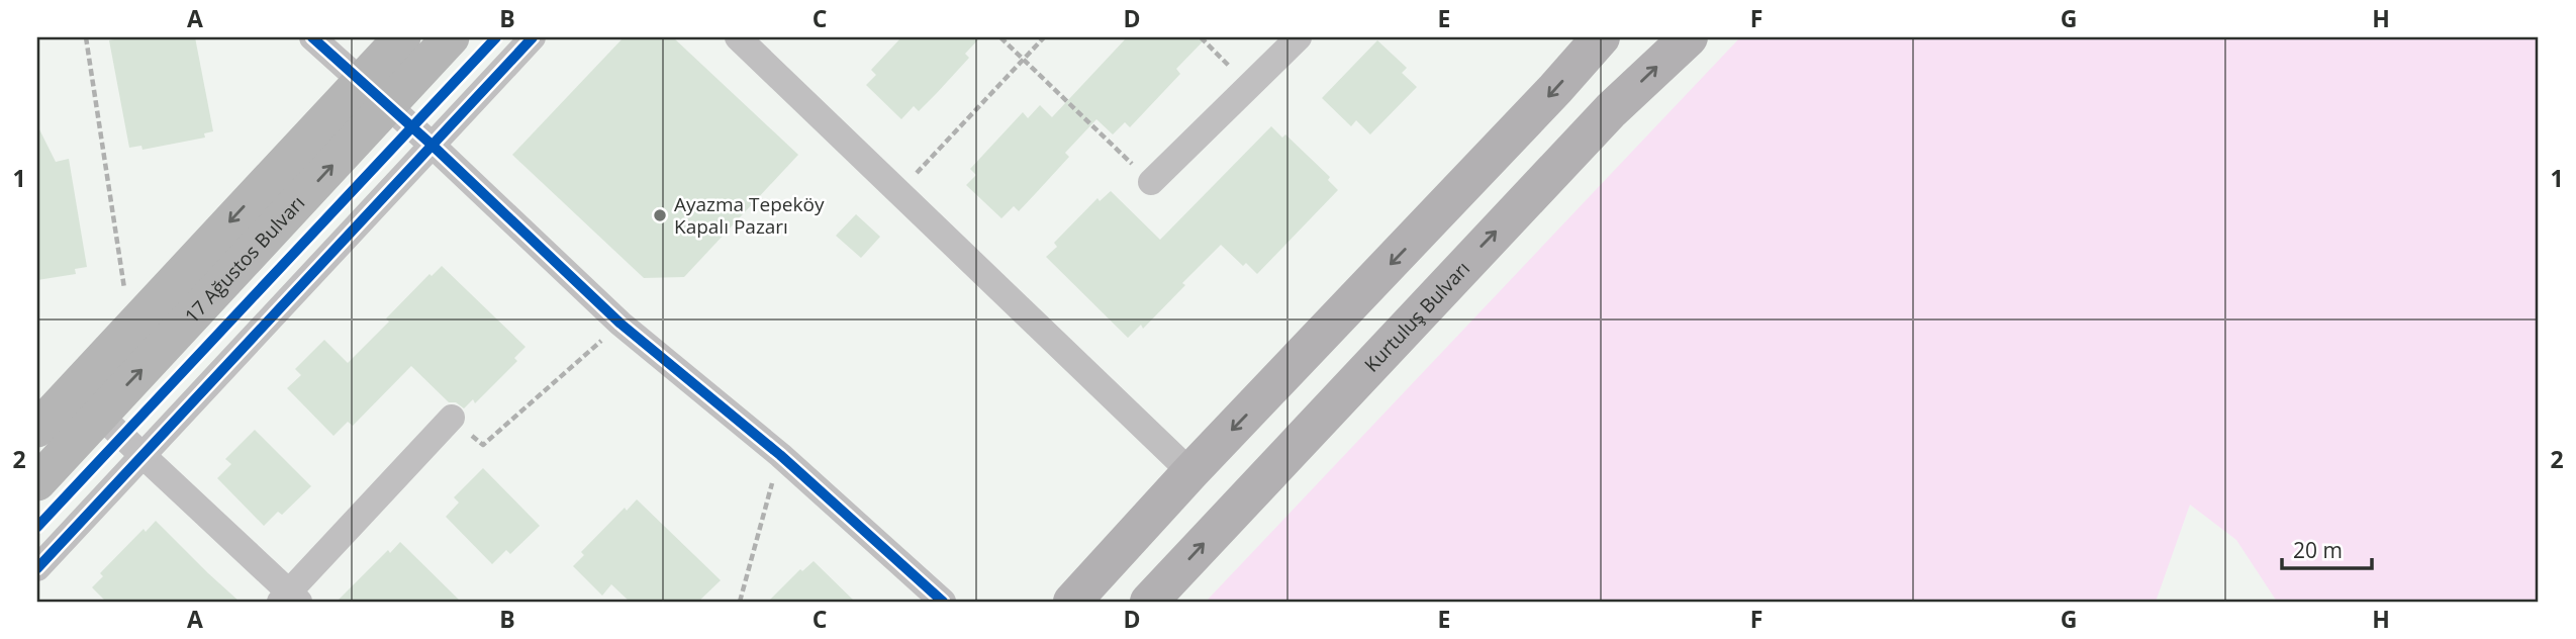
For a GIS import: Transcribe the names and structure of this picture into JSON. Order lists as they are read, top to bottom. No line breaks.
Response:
{"streets":{"highway":["Kurtuluş Bulvarı"],"main road":["17 Ağustos Bulvarı"]},"places":["Ayazma Tepeköy Kapalı Pazarı"],"scale_bar":"20 m","grid":{"columns":["A","B","C","D","E","F","G","H"],"rows":["1","2"]}}
